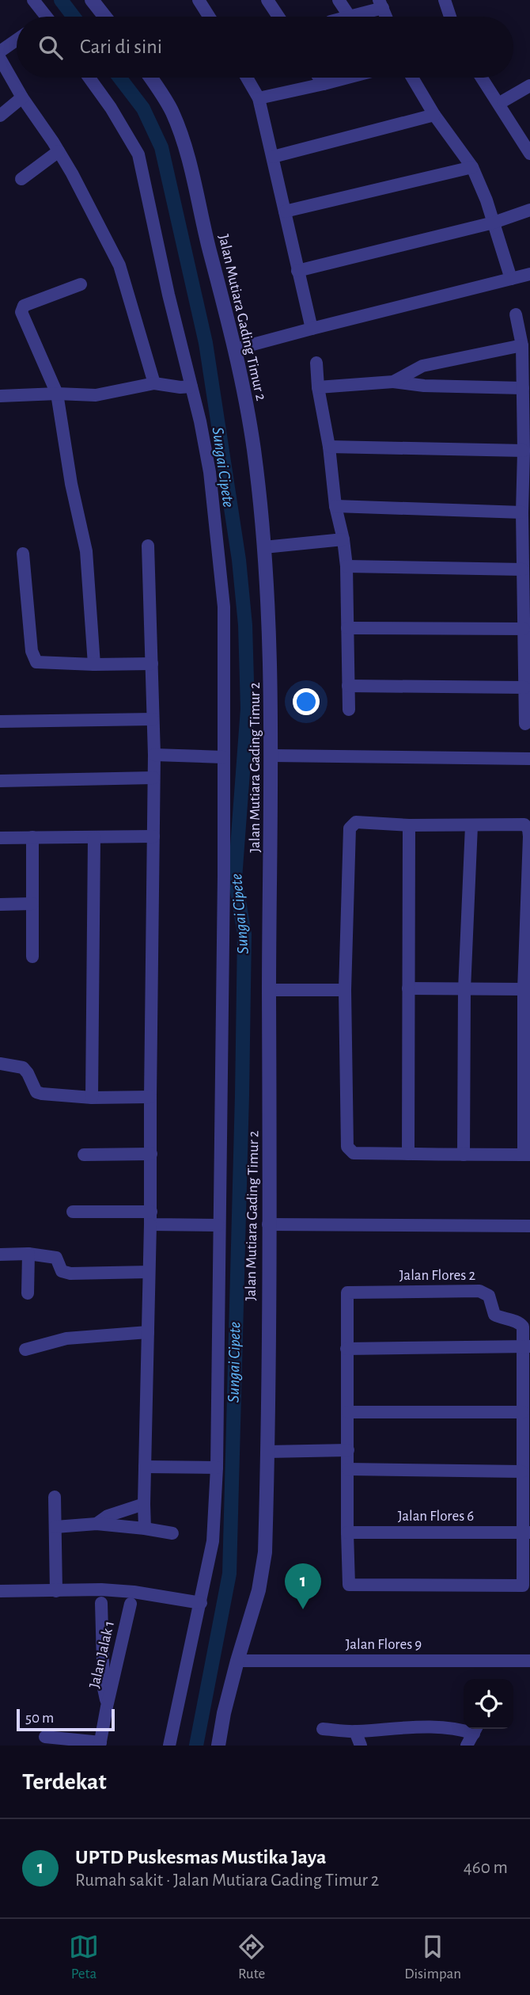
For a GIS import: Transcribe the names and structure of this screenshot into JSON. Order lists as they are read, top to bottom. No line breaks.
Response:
{"streets":{"street":["Jalan Mutiara Gading Timur 2","Jalan Flores 2","Jalan Flores 6","Jalan Flores 9","Jalan Jalak 1"]},"crossings":[["Jalan Mutiara Gading Timur 2","Jalan Flores 9"]],"water":["Sungai Cipete"],"scale_bar":"50 m","page":{"search":"Cari di sini","pins":"1","scale":"50 m","heading":"Terdekat","list":[{"mark":"1","name":"UPTD Puskesmas Mustika Jaya","note":"Rumah sakit · Jalan Mutiara Gading Timur 2","value":"460 m"}],"nav":["Peta","Rute","Disimpan"]}}
